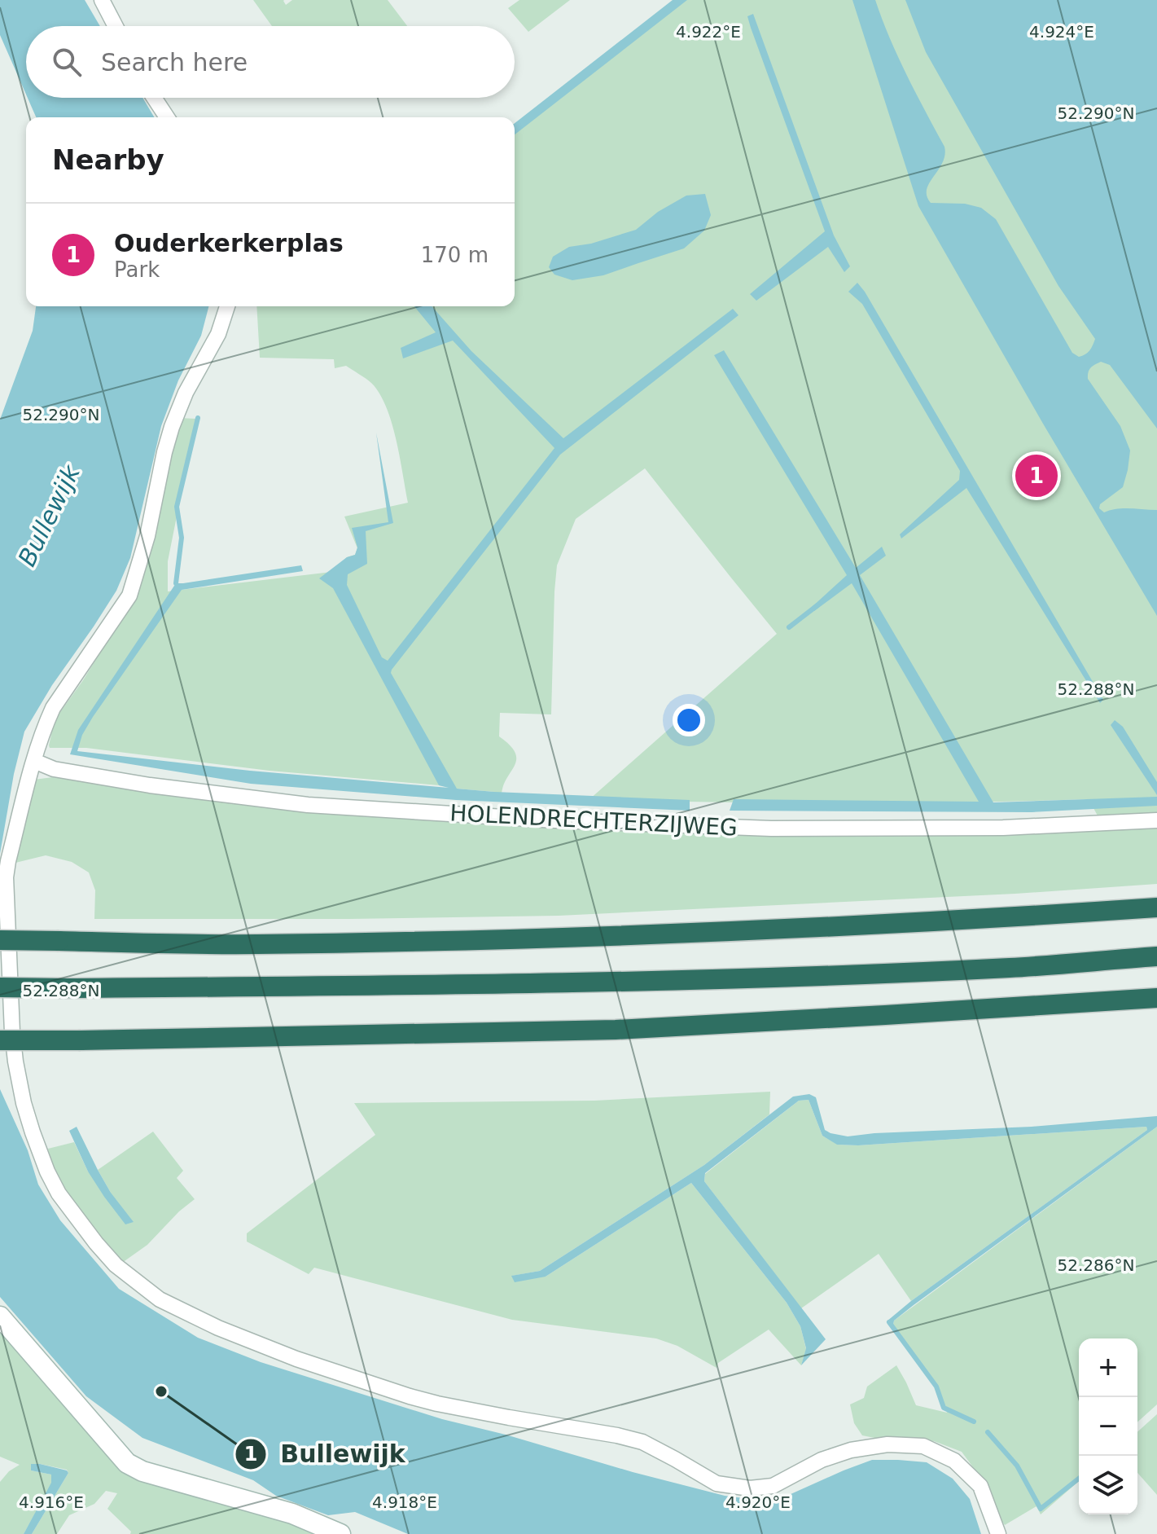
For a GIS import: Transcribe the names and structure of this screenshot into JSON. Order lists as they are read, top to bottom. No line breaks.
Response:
{"streets":{"street":["HOLENDRECHTERZIJWEG"]},"water":["Bullewijk"],"places":["Bullewijk"],"page":{"search":"Search here","heading":"Nearby","list":[{"mark":"1","name":"Ouderkerkerplas","note":"Park","value":"170 m"}],"pins":"1","map_buttons":["+","−"]},"coordinates":["4.922°E","4.924°E","52.290°N","52.288°N","52.286°N","4.916°E","4.918°E","4.920°E"]}
